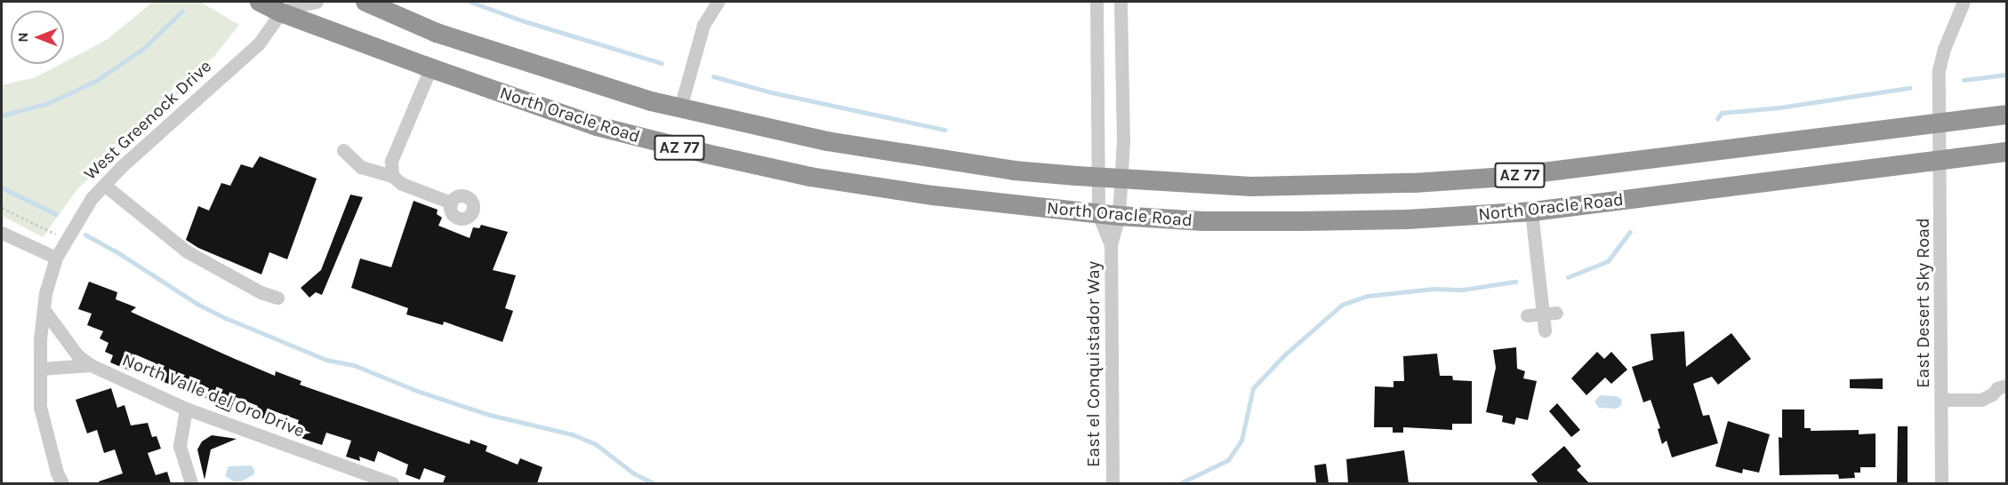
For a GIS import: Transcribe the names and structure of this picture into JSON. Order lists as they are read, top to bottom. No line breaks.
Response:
{"streets":{"highway":["North Oracle Road","AZ 77"],"street":["West Greenock Drive","East Desert Sky Road","East el Conquistador Way","North Valle del Oro Drive"]},"crossings":[["North Oracle Road","West Greenock Drive"],["North Oracle Road","East Desert Sky Road"],["North Oracle Road","East el Conquistador Way"],["West Greenock Drive","North Valle del Oro Drive"]],"north":"left"}
